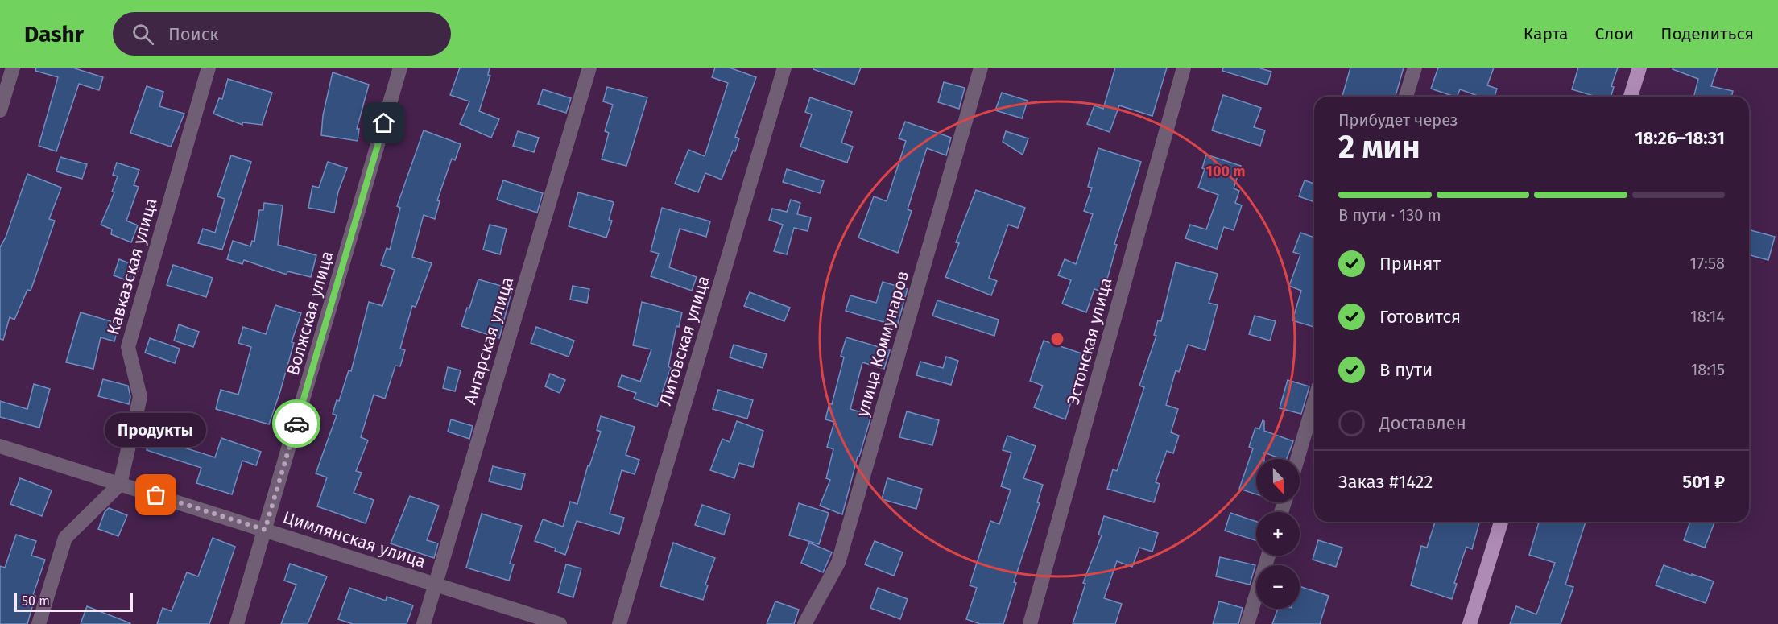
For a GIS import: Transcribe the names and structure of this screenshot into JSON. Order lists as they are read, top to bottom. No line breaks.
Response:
{"streets":{"street":["Кавказская улица","Волжская улица","Ангарская улица","Литовская улица","Эстонская улица","улица Коммунаров","Цимлянская улица"]},"crossings":[["Кавказская улица","Цимлянская улица"],["Волжская улица","Цимлянская улица"],["Ангарская улица","Цимлянская улица"]],"places":["Продукты"],"scale_bar":"50 m","north":"bottom","page":{"header":"Dashr","search":"Поиск","nav":["Карта","Слои","Поделиться"],"heading":["2 мин","Прибудет через","18:26–18:31"],"panel":["Заказ #1422","501 ₽"],"bar":"В пути · 130 m","list":[["Принят","17:58"],["Готовится","18:14"],["В пути","18:15"],"Доставлен"],"bubble":"Продукты","map_buttons":["+","−"],"scale":"50 m"},"rings":["100 m"]}
